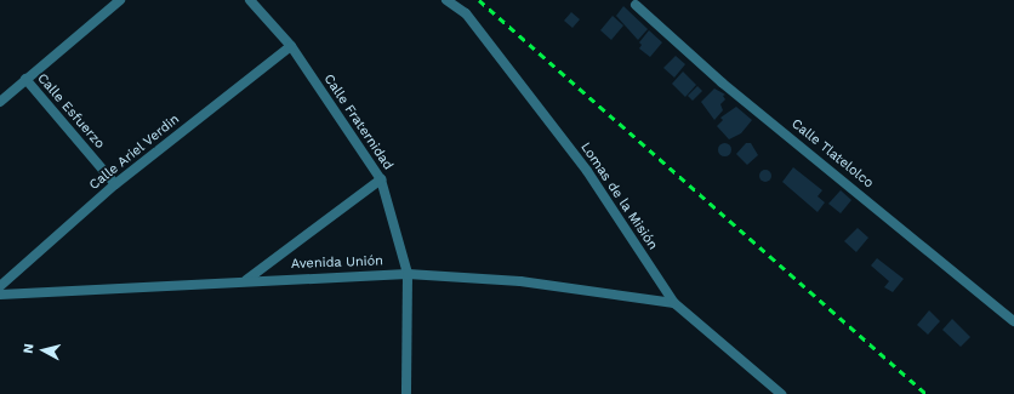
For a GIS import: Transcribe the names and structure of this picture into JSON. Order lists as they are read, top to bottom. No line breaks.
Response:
{"streets":{"street":["Calle Esfuerzo","Calle Fraternidad","Calle Ariel Verdin","Calle Tlatelolco","Lomas de la Misión","Avenida Unión"]},"crossings":[["Calle Esfuerzo","Calle Ariel Verdin"],["Calle Fraternidad","Calle Ariel Verdin"],["Calle Fraternidad","Avenida Unión"],["Lomas de la Misión","Avenida Unión"]],"north":"left"}
